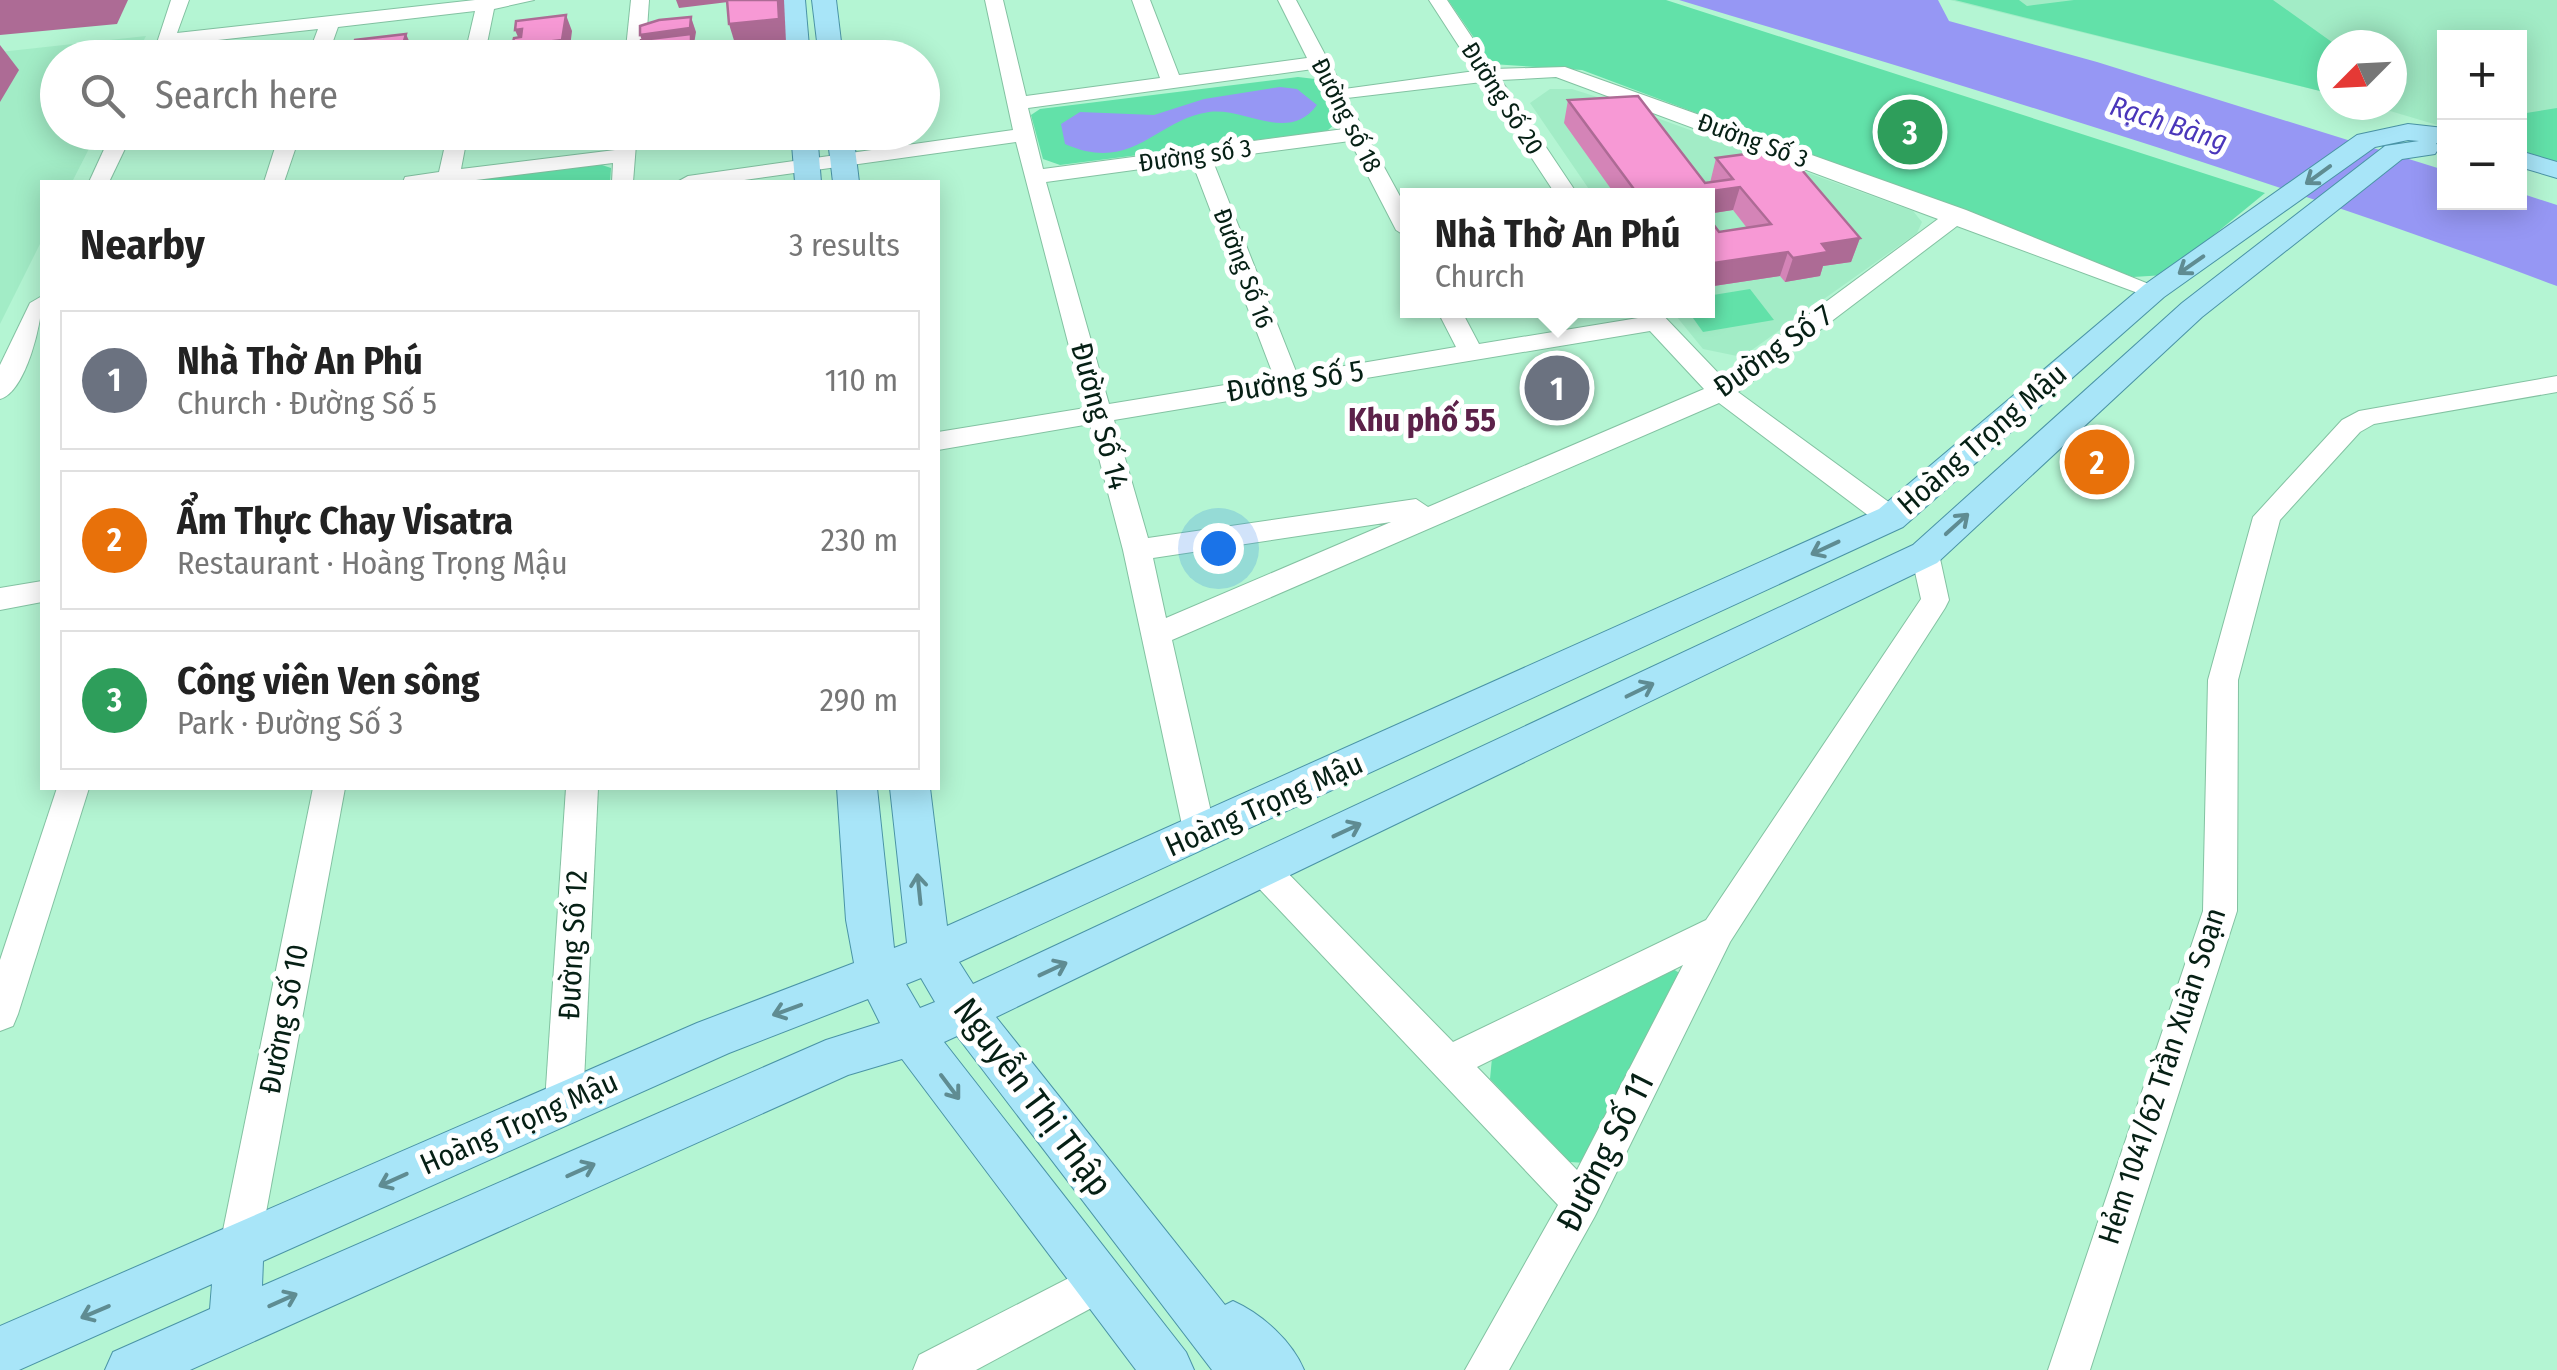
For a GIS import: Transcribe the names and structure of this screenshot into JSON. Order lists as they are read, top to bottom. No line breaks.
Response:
{"streets":{"main road":["Hoàng Trọng Mậu","Nguyễn Thị Thập"],"street":["Đường Số 20","Đường số 18","Đường Số 3","Đường số 3","Đường Số 16","Đường Số 7","Đường Số 5","Đường Số 14","Đường Số 12","Đường Số 10","Hẻm 1041/62 Trần Xuân Soạn","Đường Số 11"]},"crossings":[["Đường Số 20","Đường Số 3"],["Đường số 18","Đường Số 3"],["Đường số 18","Đường số 3"],["Đường Số 3","Đường Số 7"],["Đường Số 3","Hoàng Trọng Mậu"],["Đường số 3","Đường Số 16"],["Đường số 3","Đường Số 14"],["Đường Số 16","Đường Số 5"],["Đường Số 7","Đường Số 14"],["Đường Số 5","Đường Số 14"],["Đường Số 14","Hoàng Trọng Mậu"],["Hoàng Trọng Mậu","Đường Số 12"],["Hoàng Trọng Mậu","Đường Số 10"],["Hoàng Trọng Mậu","Nguyễn Thị Thập"],["Hoàng Trọng Mậu","Đường Số 11"]],"districts":["Khu phố 55"],"water":["Rạch Bàng"],"north":"bottom left","page":{"map_buttons":["+","−"],"search":"Search here","pins":["3","1","2"],"heading":["Nearby","3 results"],"popup":["Nhà Thờ An Phú","Church"],"list":[{"mark":"1","name":"Nhà Thờ An Phú","note":"Church · Đường Số 5","value":"110 m"},{"mark":"2","name":"Ẩm Thực Chay Visatra","note":"Restaurant · Hoàng Trọng Mậu","value":"230 m"},{"mark":"3","name":"Công viên Ven sông","note":"Park · Đường Số 3","value":"290 m"}]}}
